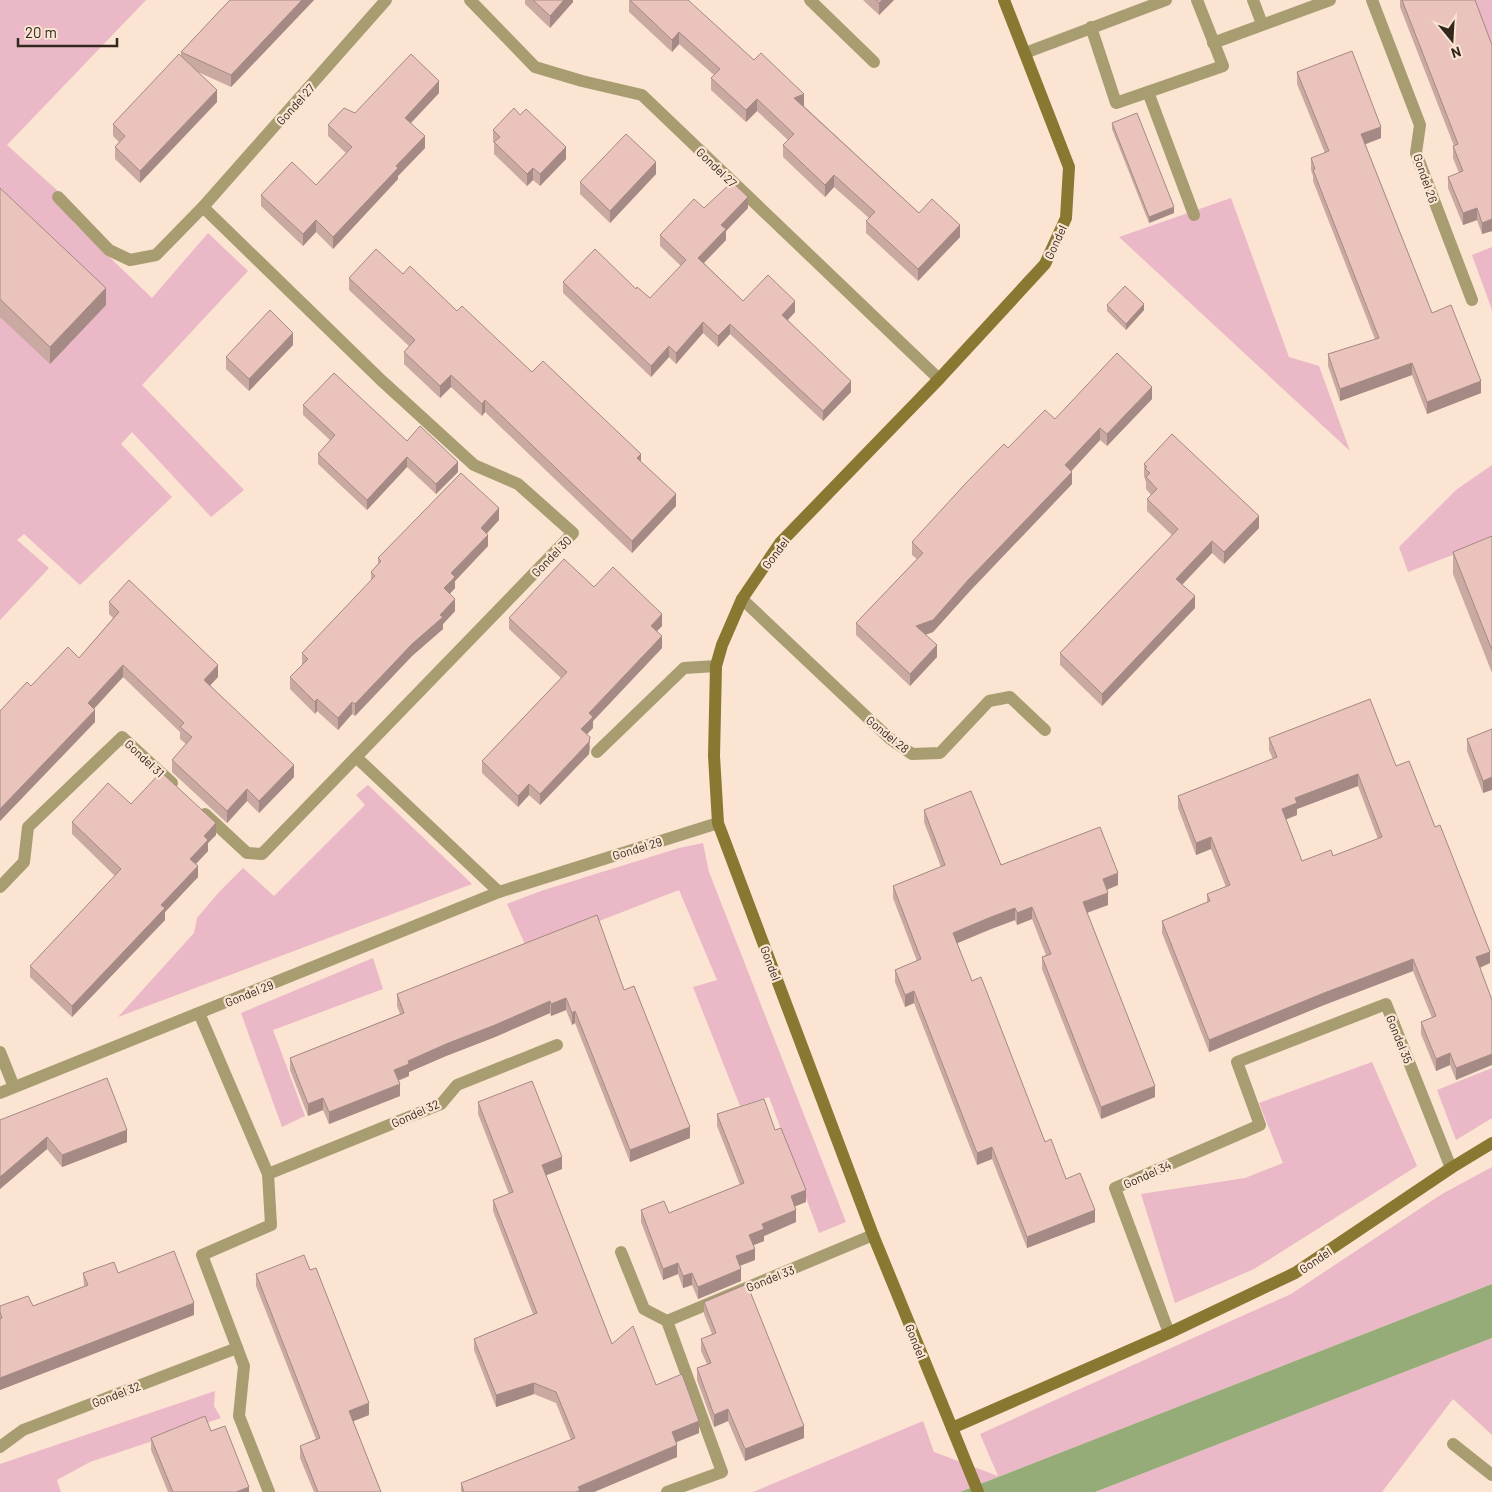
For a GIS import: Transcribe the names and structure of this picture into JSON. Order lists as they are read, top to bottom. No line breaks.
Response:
{"streets":{"street":["Gondel 27","Gondel 26","Gondel","Gondel 30","Gondel 28","Gondel 31","Gondel 29","Gondel 35","Gondel 32","Gondel 34","Gondel 33"]},"crossings":[["Gondel 27","Gondel"],["Gondel 27","Gondel 30"],["Gondel","Gondel 28"],["Gondel","Gondel 29"],["Gondel","Gondel 35"],["Gondel","Gondel 34"],["Gondel","Gondel 33"],["Gondel 35","Gondel 34"]],"scale_bar":"20 m","north":"bottom"}
